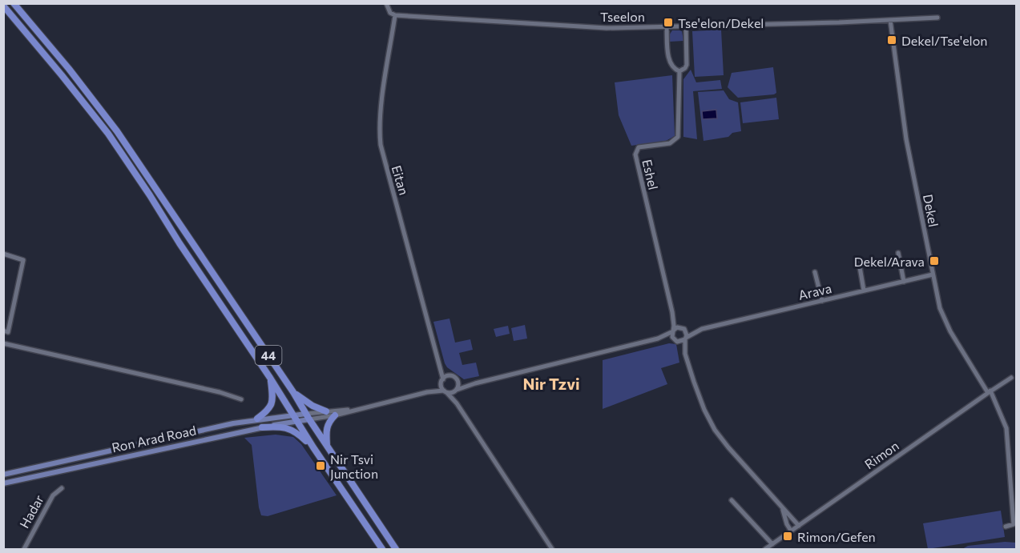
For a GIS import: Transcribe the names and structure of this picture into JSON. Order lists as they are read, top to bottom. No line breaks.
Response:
{"streets":{"highway":["44"],"main road":["Ron Arad Road"],"street":["Tseelon","Eshel","Eitan","Dekel","Arava","Rimon","Hadar"]},"crossings":[["Tseelon","Eshel"],["Tseelon","Eitan"],["Tseelon","Dekel"],["Eshel","Arava"],["Dekel","Arava"],["Dekel","Rimon"],["44","Ron Arad Road"]],"districts":["Nir Tzvi"],"places":{"transit":["Tse'elon/Dekel","Dekel/Tse'elon","Dekel/Arava","Nir Tsvi Junction","Rimon/Gefen"]}}
